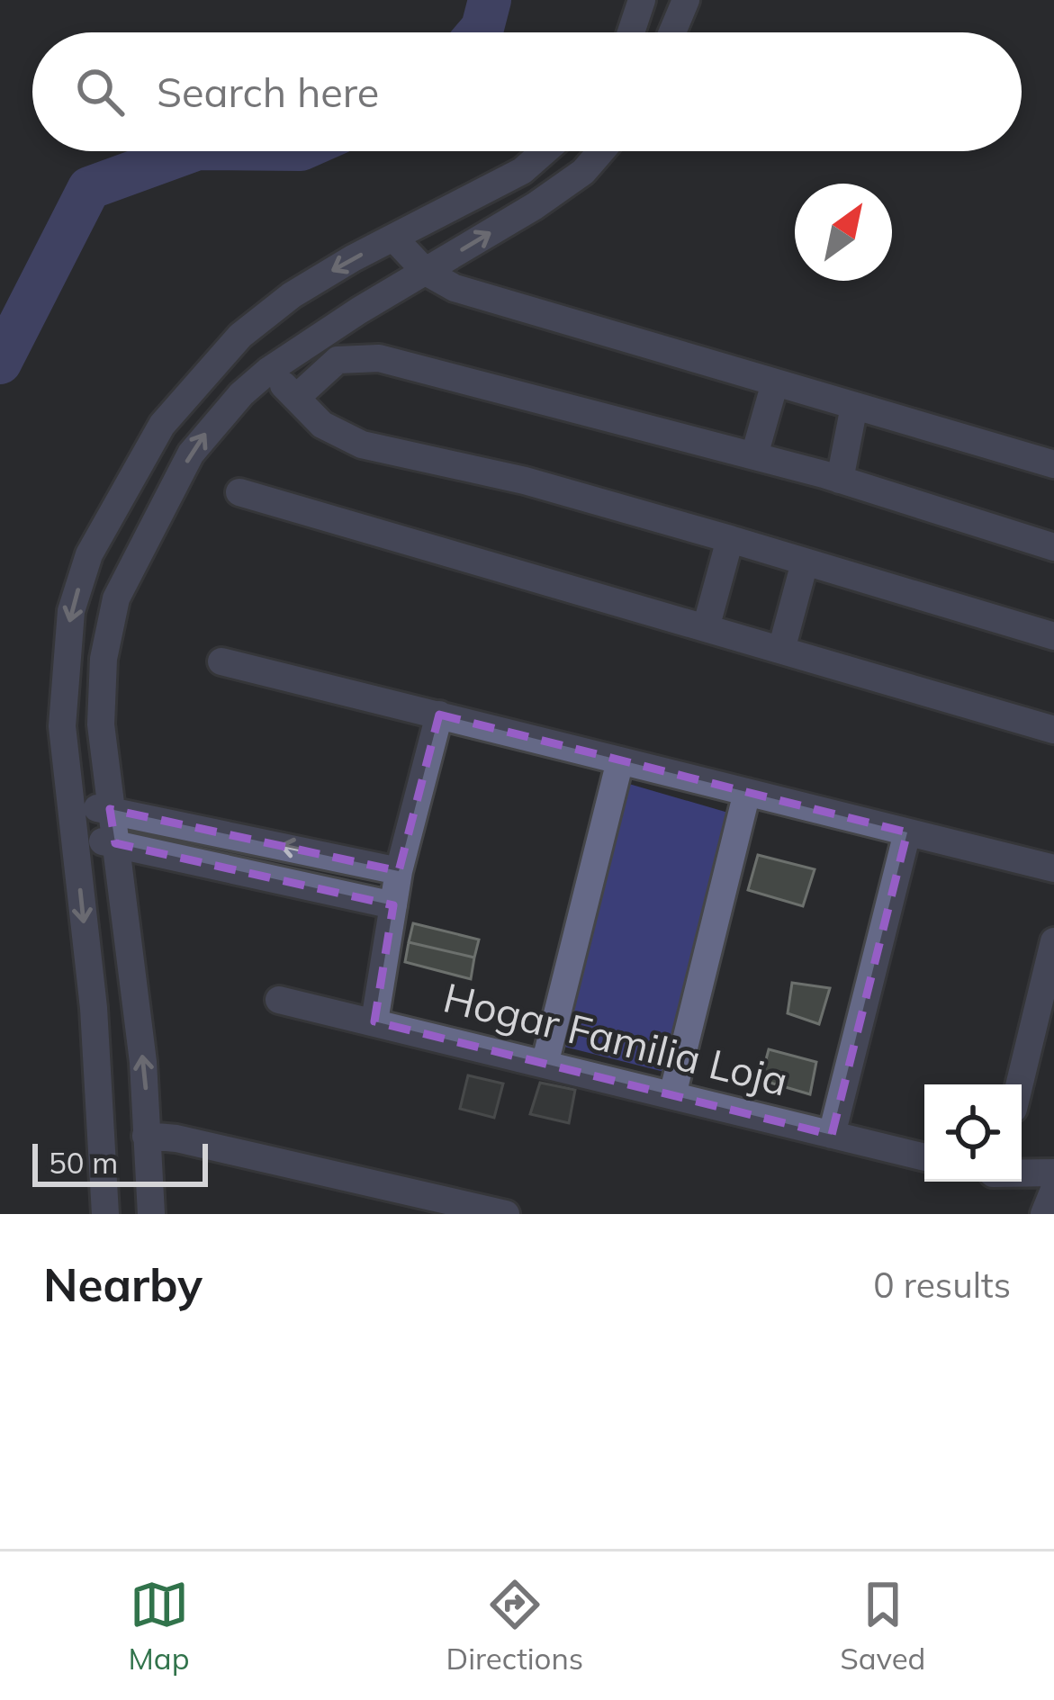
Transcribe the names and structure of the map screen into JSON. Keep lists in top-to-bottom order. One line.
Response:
{"streets":{"street":["Hogar Familia Loja"]},"scale_bar":"50 m","north":"top right","page":{"search":"Search here","scale":"50 m","heading":["Nearby","0 results"],"nav":["Map","Directions","Saved"]}}
